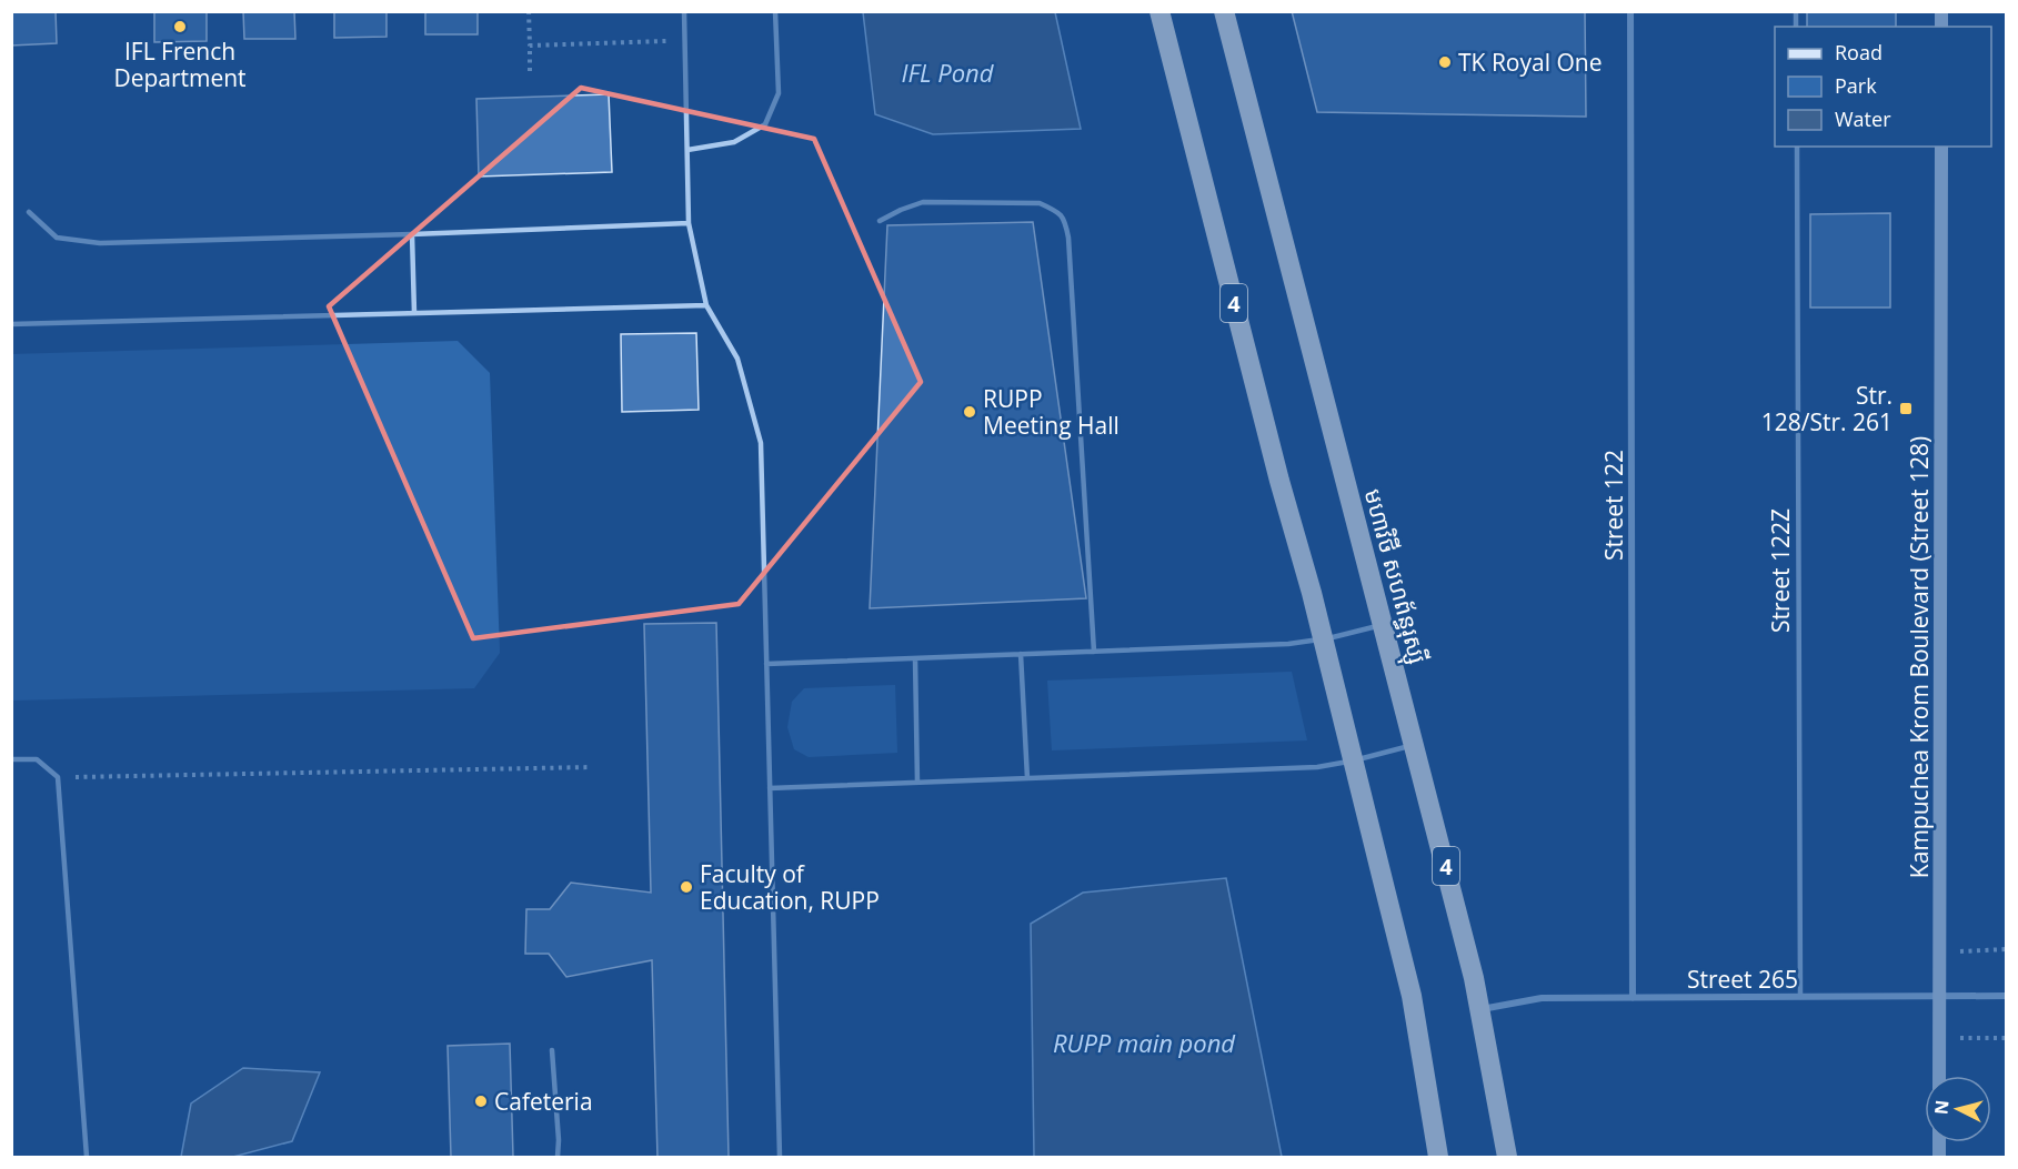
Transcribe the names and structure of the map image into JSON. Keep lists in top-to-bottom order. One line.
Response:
{"streets":{"highway":["4","មហាវិថី សហព័ន្ធរុស្ស៊ី"],"main road":["Kampuchea Krom Boulevard (Street 128)"],"street":["Street 122","Street 265"],"lane":["Street 122Z"]},"crossings":[["Street 122","Street 265"],["Street 122Z","Street 265"],["មហាវិថី សហព័ន្ធរុស្ស៊ី","Street 265"],["Kampuchea Krom Boulevard (Street 128)","Street 265"]],"water":["IFL Pond","RUPP main pond"],"places":{"other":["IFL French Department","TK Royal One","RUPP Meeting Hall","Faculty of Education, RUPP","Cafeteria"],"transit":["Str. 128/Str. 261"]},"legend":["Road","Park","Water"],"north":"left"}
